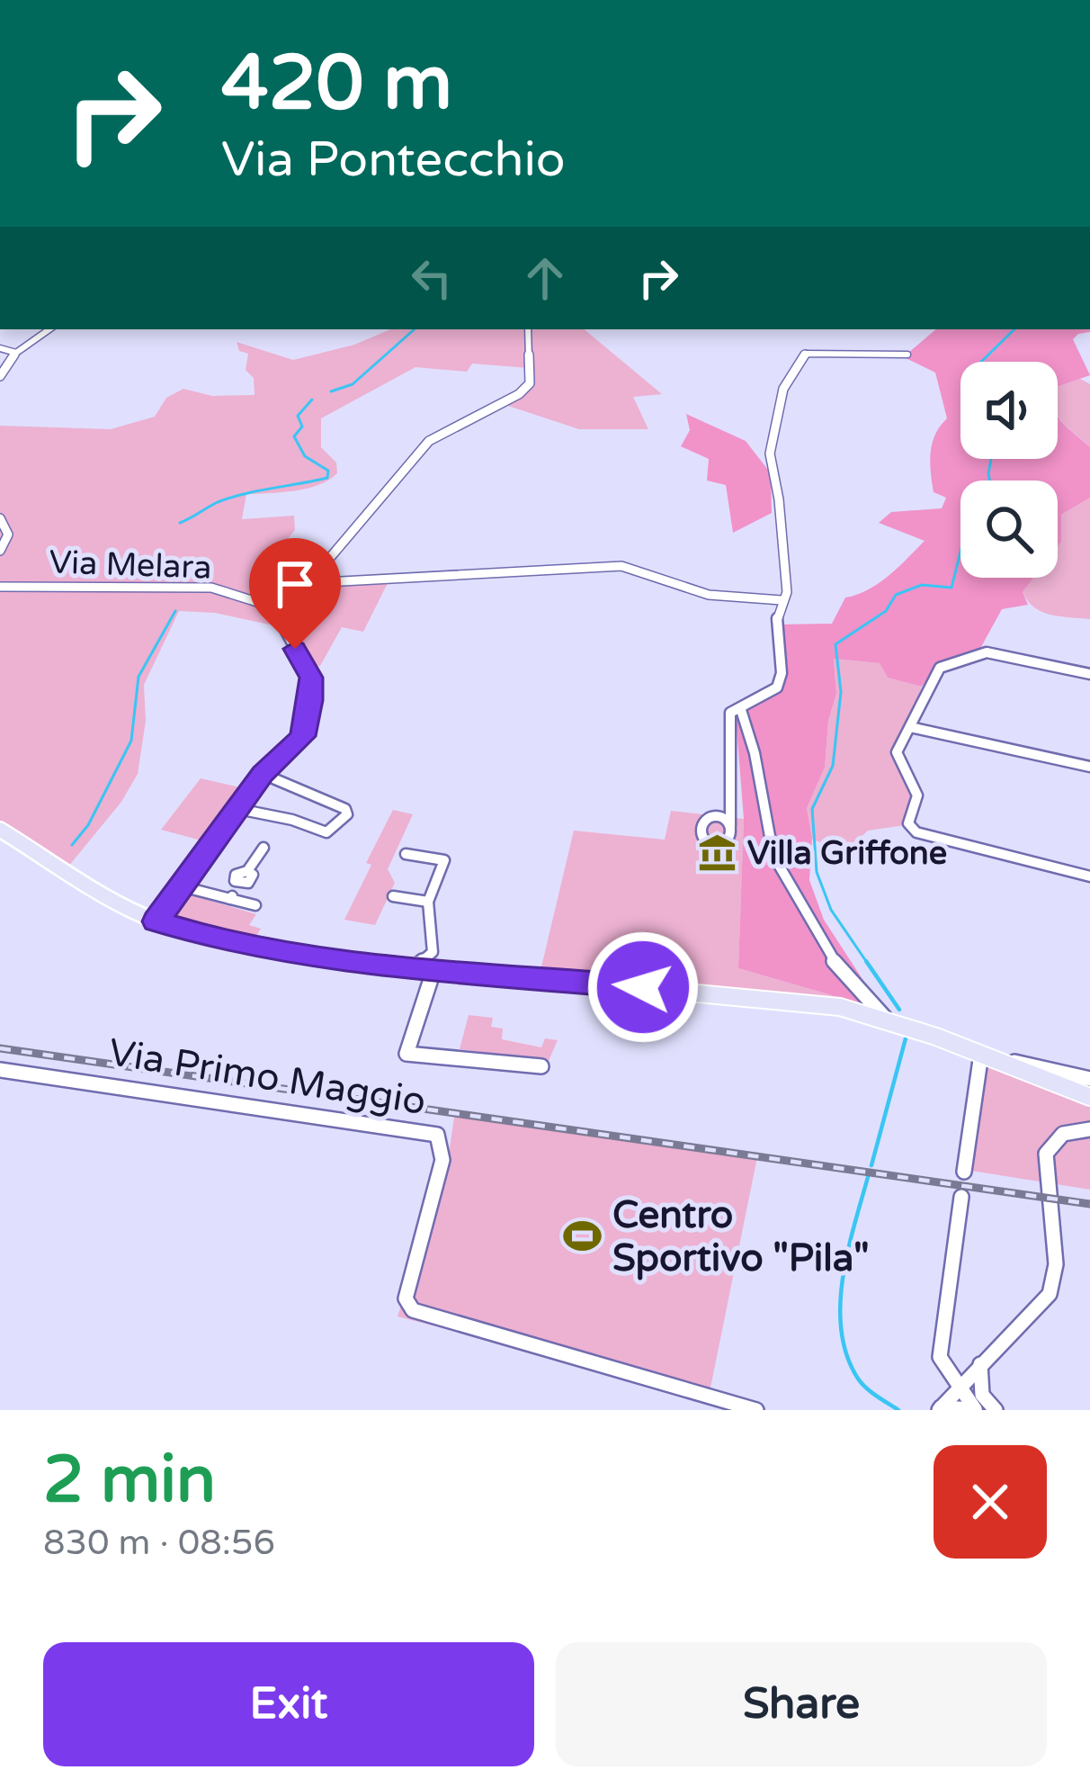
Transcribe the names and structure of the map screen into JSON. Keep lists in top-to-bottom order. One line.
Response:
{"streets":{"street":["Via Melara","Via Primo Maggio"]},"places":{"museum":["Villa Griffone"],"sports":["Centro Sportivo \"Pila\""]},"page":{"turn":["420 m","Via Pontecchio"],"heading":["2 min","830 m · 08:56"],"buttons":["Exit","Share"]}}
